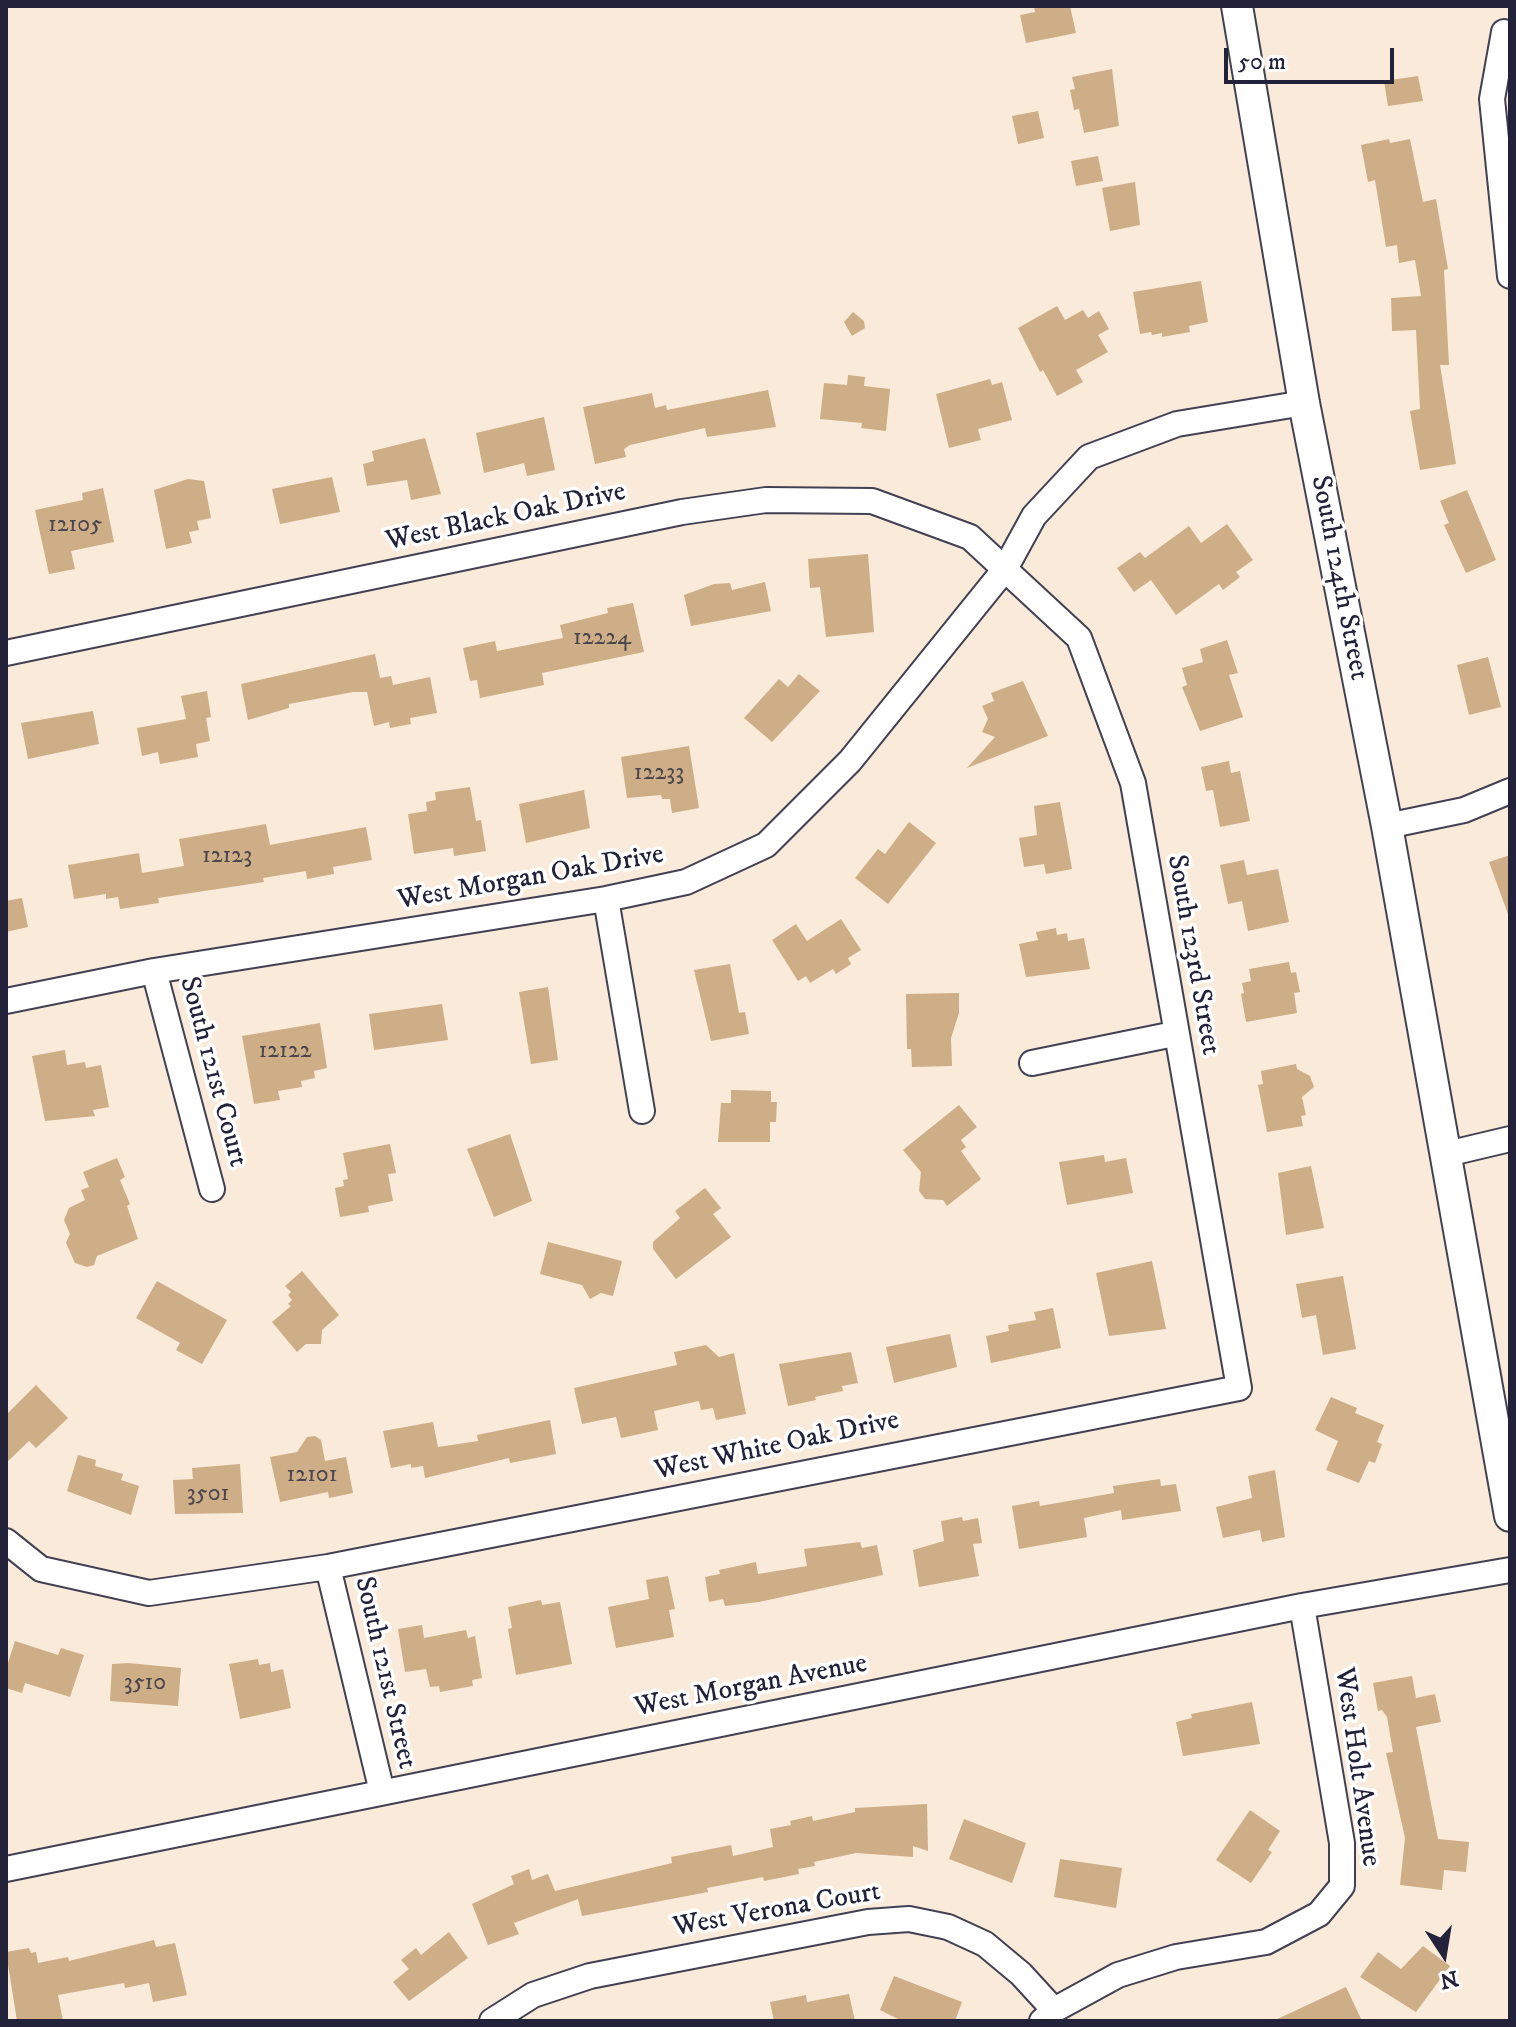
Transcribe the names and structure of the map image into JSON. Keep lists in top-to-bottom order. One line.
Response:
{"streets":{"street":["West Black Oak Drive","South 124th Street","West Morgan Oak Drive","South 123rd Street","South 121st Court","West White Oak Drive","South 121st Street","West Morgan Avenue","West Holt Avenue","West Verona Court"]},"crossings":[["West Black Oak Drive","West Morgan Oak Drive"],["West Black Oak Drive","South 123rd Street"],["South 124th Street","West Morgan Oak Drive"],["West Morgan Oak Drive","South 123rd Street"],["West Morgan Oak Drive","South 121st Court"],["South 123rd Street","West White Oak Drive"],["West White Oak Drive","South 121st Street"],["South 121st Street","West Morgan Avenue"],["West Morgan Avenue","West Holt Avenue"],["West Holt Avenue","West Verona Court"]],"house_numbers":["12105","12224","12233","12123","12122","12101","3501","3510"],"scale_bar":"50 m","north":"bottom"}
